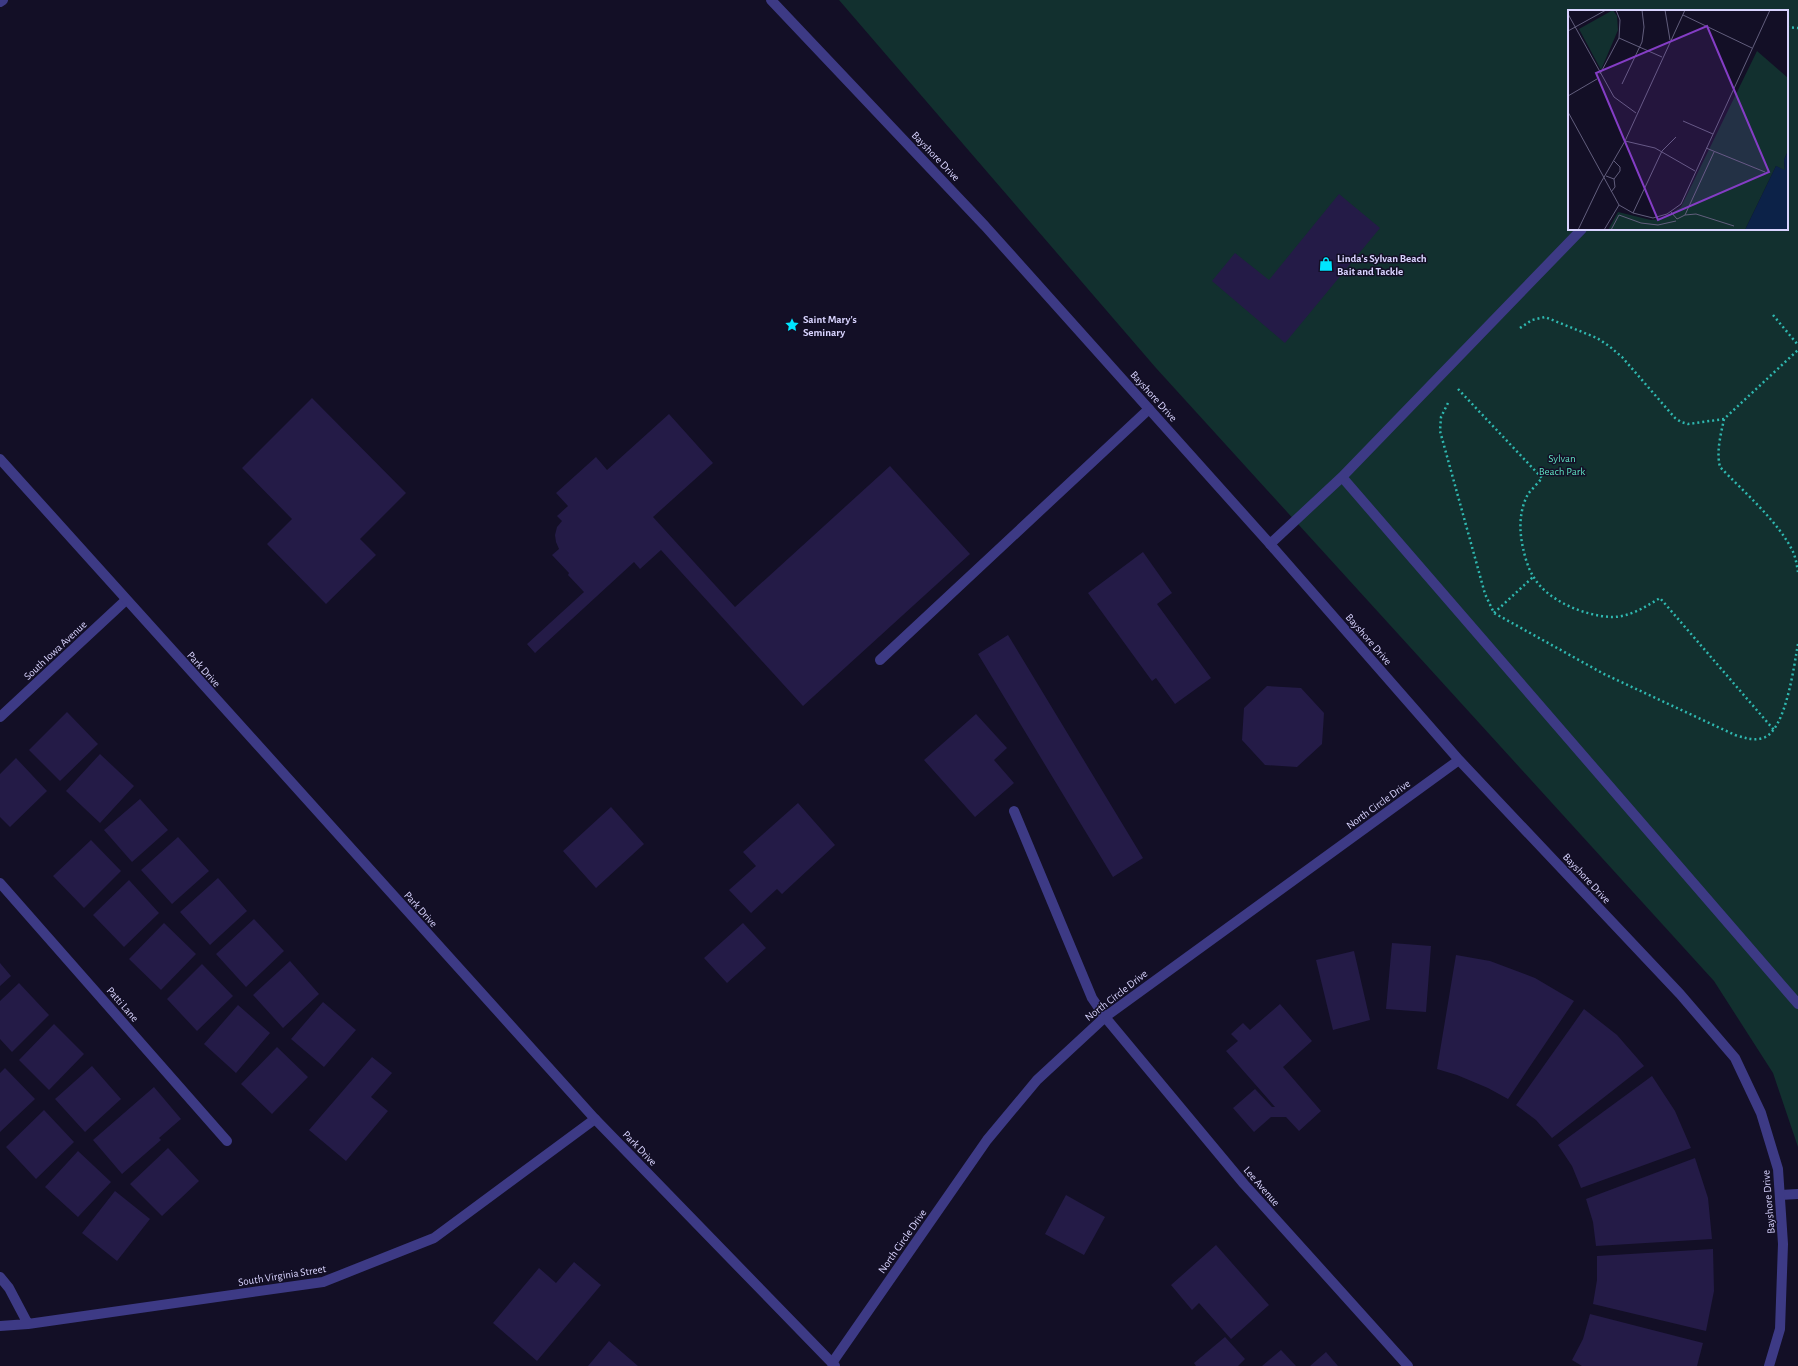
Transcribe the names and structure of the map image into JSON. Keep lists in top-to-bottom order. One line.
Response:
{"streets":{"street":["Bayshore Drive","South Iowa Avenue","Park Drive","North Circle Drive","Patti Lane","Lee Avenue","South Virginia Street"]},"crossings":[["Bayshore Drive","North Circle Drive"],["South Iowa Avenue","Park Drive"],["Park Drive","North Circle Drive"],["Park Drive","South Virginia Street"],["North Circle Drive","Lee Avenue"]],"parks":["Sylvan Beach Park"],"places":{"shop":["Linda's Sylvan Beach Bait and Tackle"],"place":["Saint Mary's Seminary"]}}
